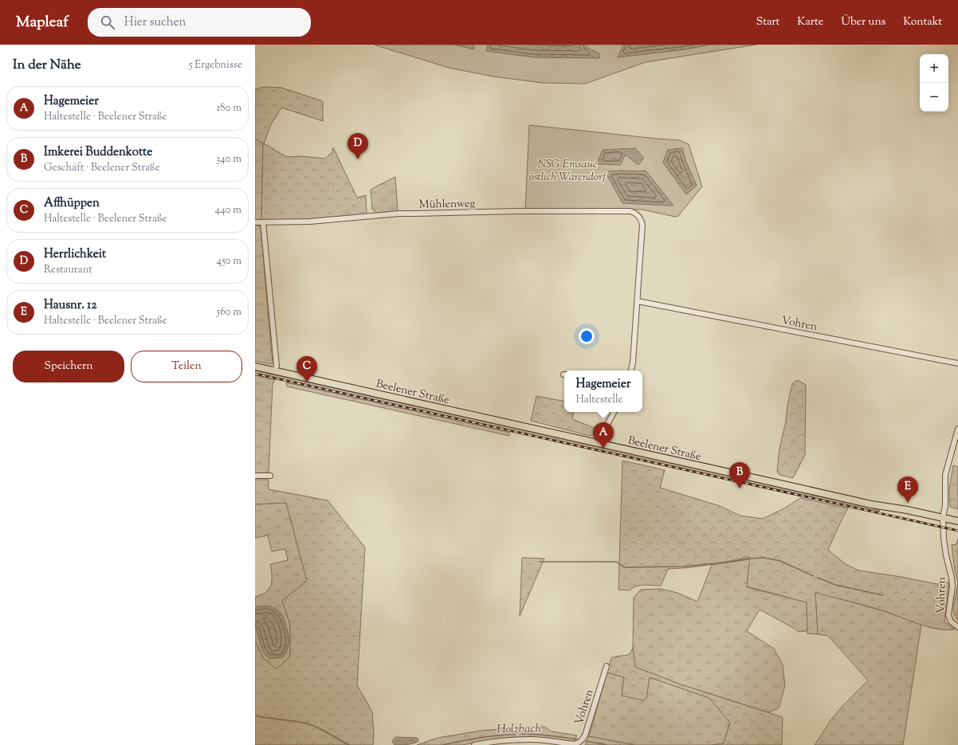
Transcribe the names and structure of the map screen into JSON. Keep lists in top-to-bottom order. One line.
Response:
{"streets":{"main road":["Beelener Straße"],"street":["Mühlenweg","Vohren"]},"crossings":[["Mühlenweg","Vohren"],["Vohren","Beelener Straße"]],"water":["Holzbach"],"parks":["NSG Emsaue östlich Warendorf"],"page":{"header":"Mapleaf","search":"Hier suchen","nav":["Start","Karte","Über uns","Kontakt"],"heading":["In der Nähe","5 Ergebnisse"],"map_buttons":["+","−"],"list":[{"mark":"A","name":"Hagemeier","note":"Haltestelle · Beelener Straße","value":"180 m"},{"mark":"B","name":"Imkerei Buddenkotte","note":"Geschäft · Beelener Straße","value":"340 m"},{"mark":"C","name":"Affhüppen","note":"Haltestelle · Beelener Straße","value":"440 m"},{"mark":"D","name":"Herrlichkeit","note":"Restaurant","value":"450 m"},{"mark":"E","name":"Hausnr. 12","note":"Haltestelle · Beelener Straße","value":"560 m"}],"pins":["D","C","A","B","E"],"buttons":["Speichern","Teilen"],"popup":["Hagemeier","Haltestelle"]}}
